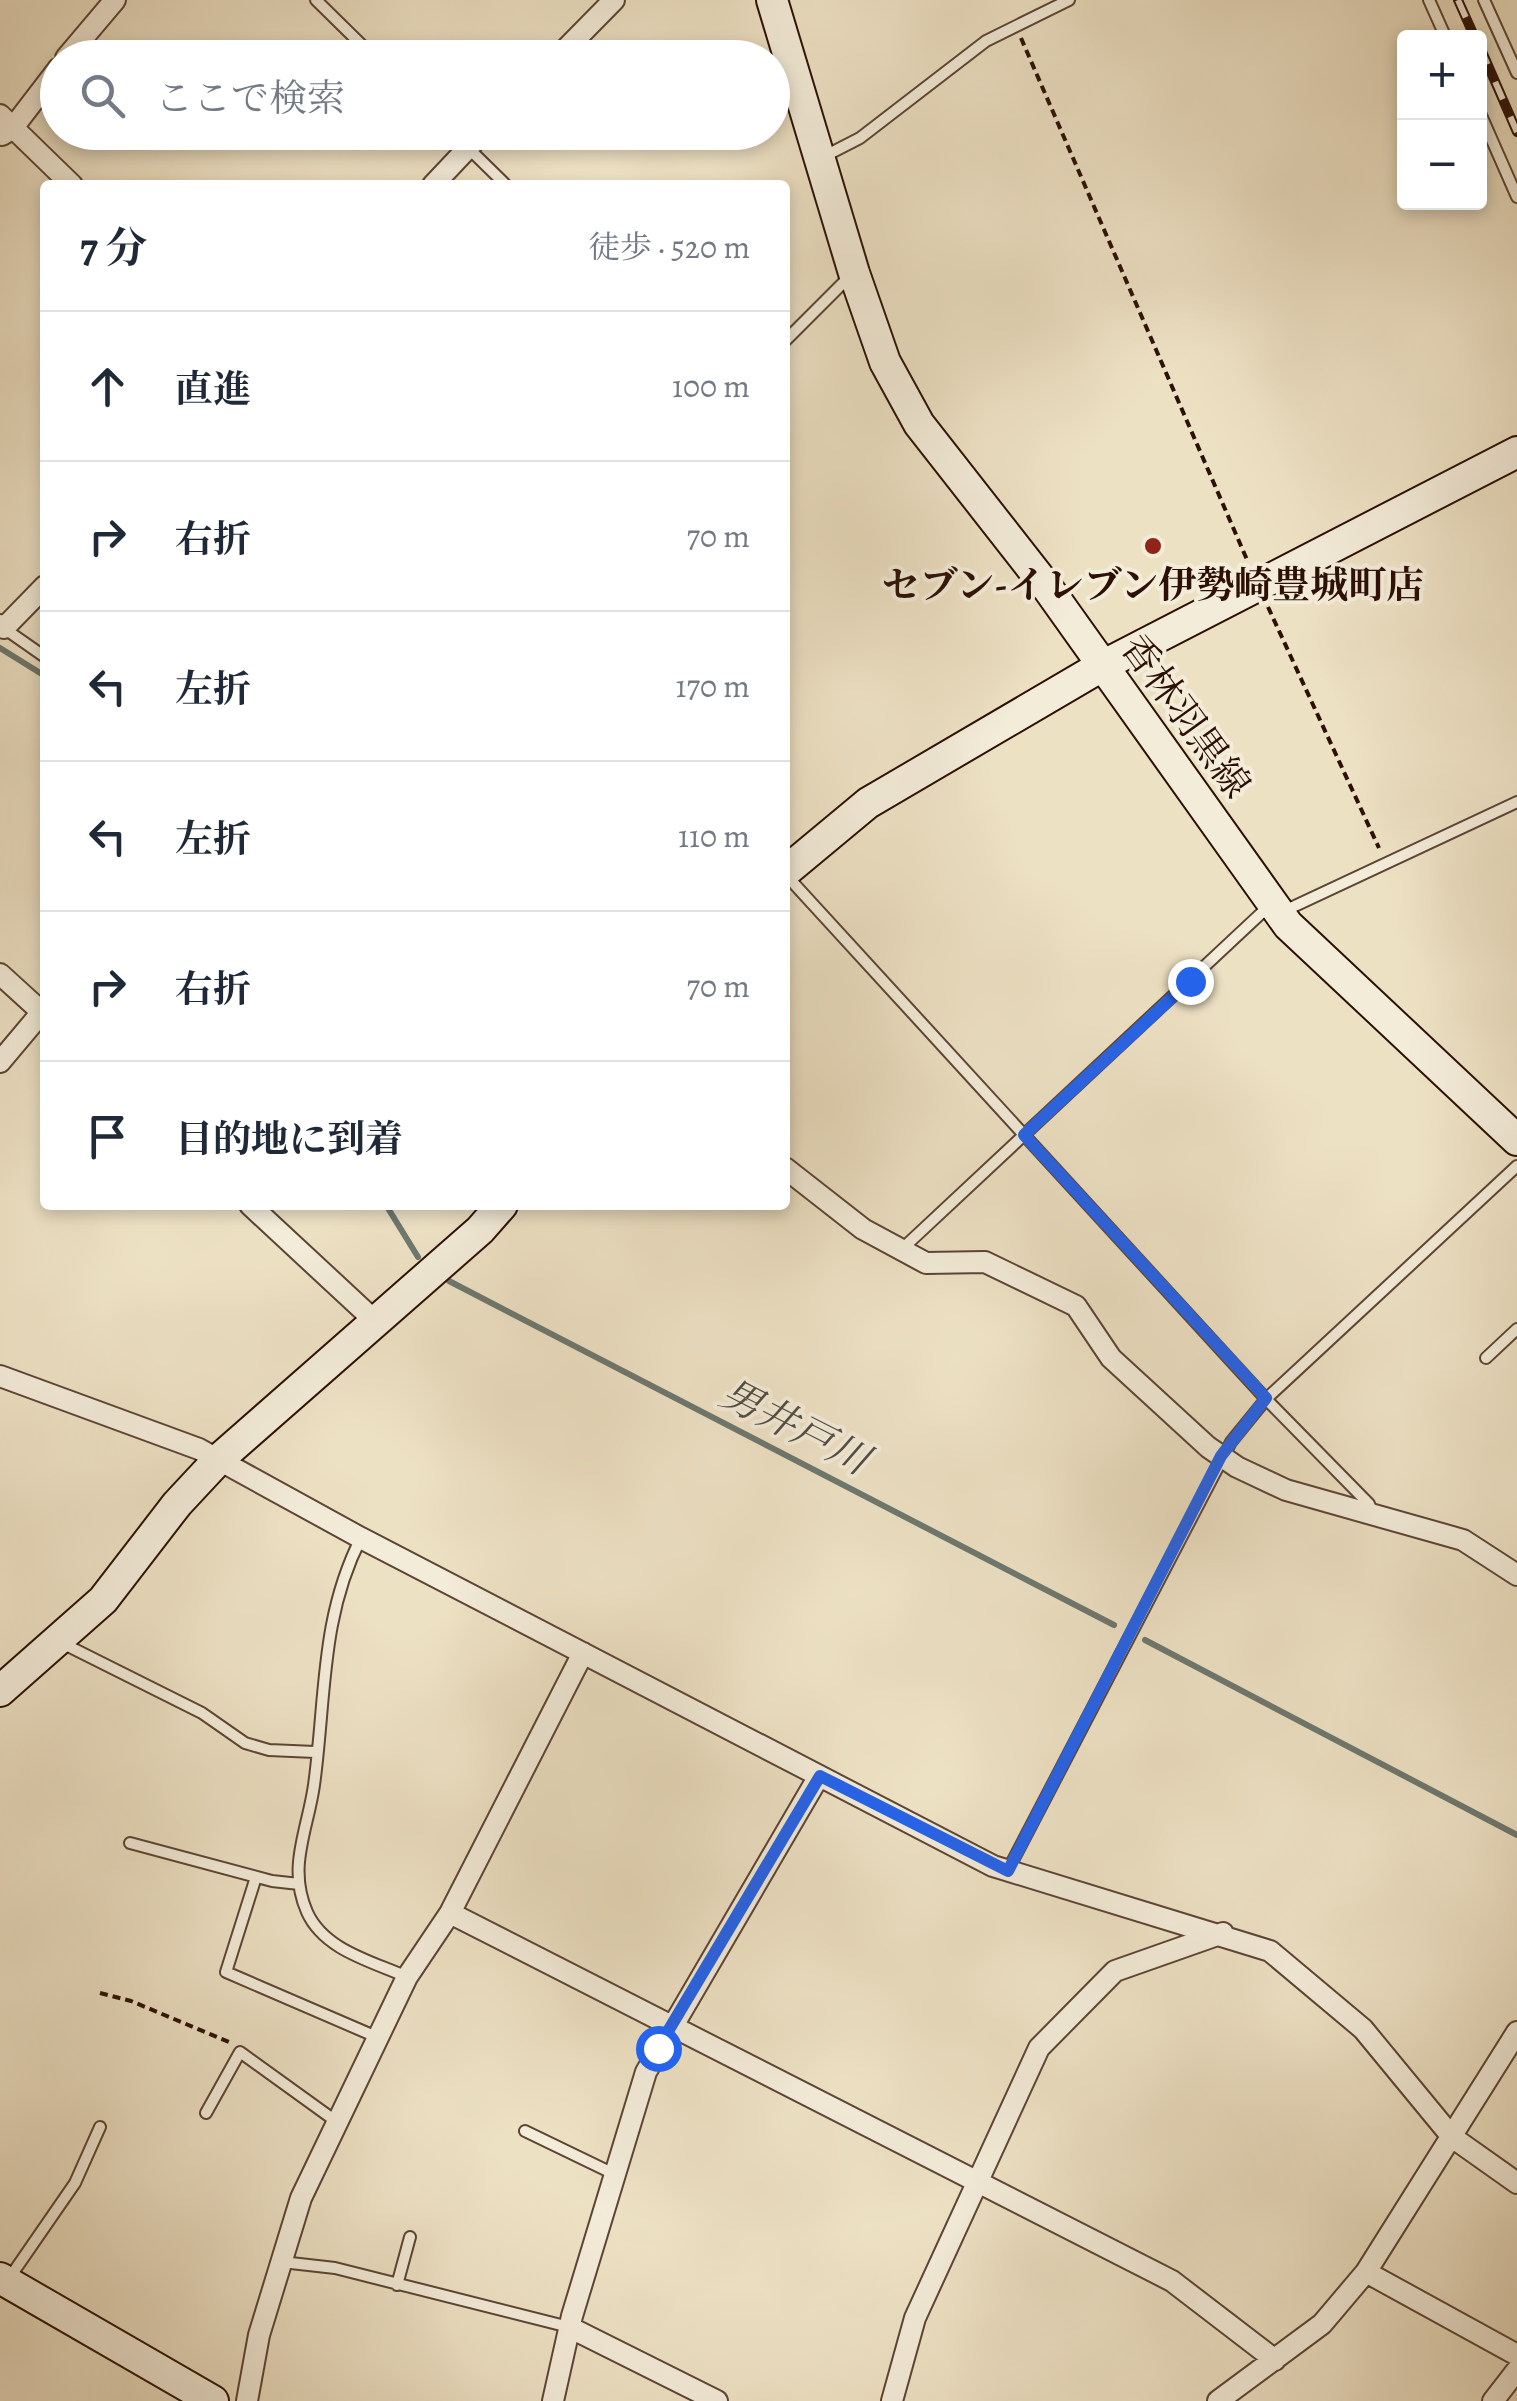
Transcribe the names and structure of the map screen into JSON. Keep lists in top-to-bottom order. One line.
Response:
{"streets":{"street":["香林羽黒線"]},"water":["男井戸川"],"places":["セブン-イレブン伊勢崎豊城町店"],"page":{"map_buttons":["+","−"],"search":"ここで検索","heading":["7 分","徒歩 · 520 m"],"list":[["直進","100 m"],["右折","70 m"],["左折","170 m"],["左折","110 m"],["右折","70 m"],"目的地に到着"]}}
